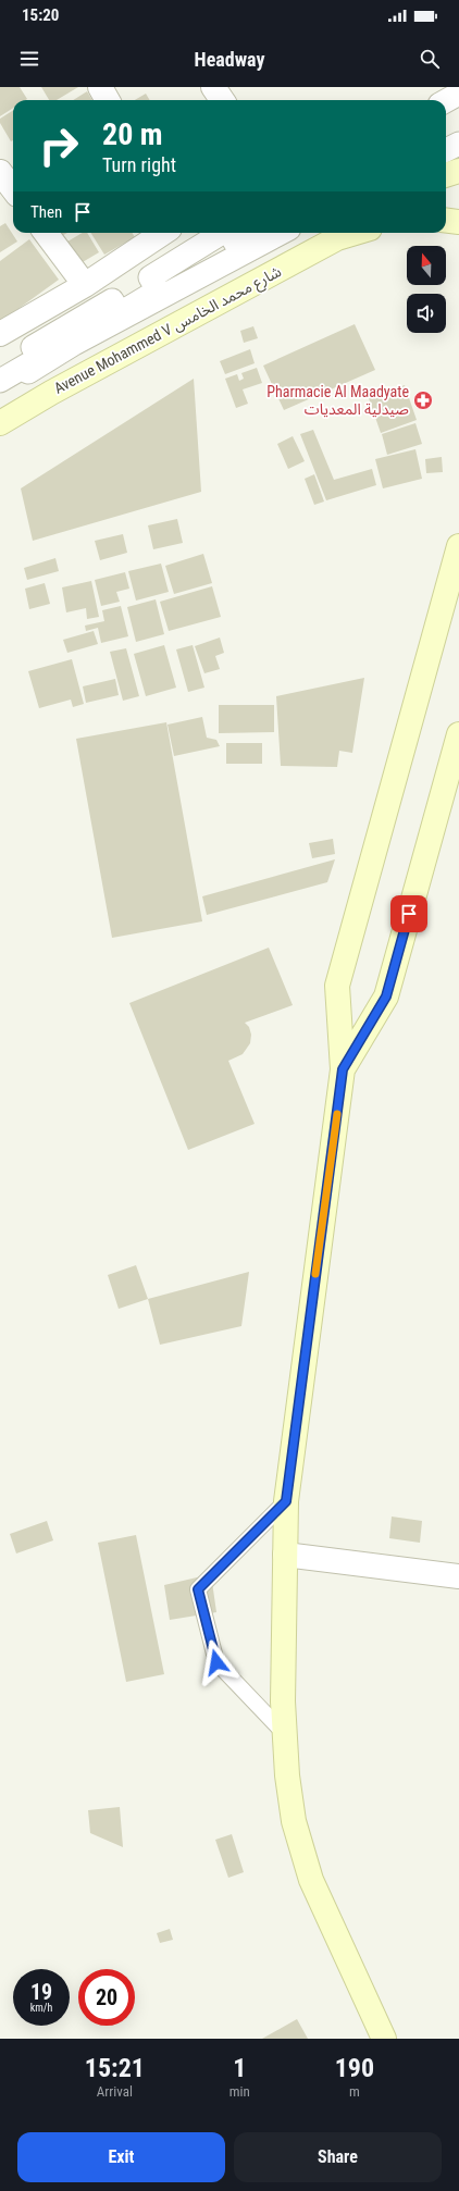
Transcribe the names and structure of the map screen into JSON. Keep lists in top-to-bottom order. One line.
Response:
{"streets":{"main road":["Avenue Mohammed V شارع محمد الخامس"]},"places":{"pharmacy":["Pharmacie Al Maadyate صيدلية المعديات"]},"north":"top","page":{"status":"15:20","header":"Headway","turn":["20 m","Turn right"],"then":"Then","speed":"19 km/h","limit":"20","eta":["15:21","Arrival","1","min","190","m"],"buttons":["Exit","Share"]}}
